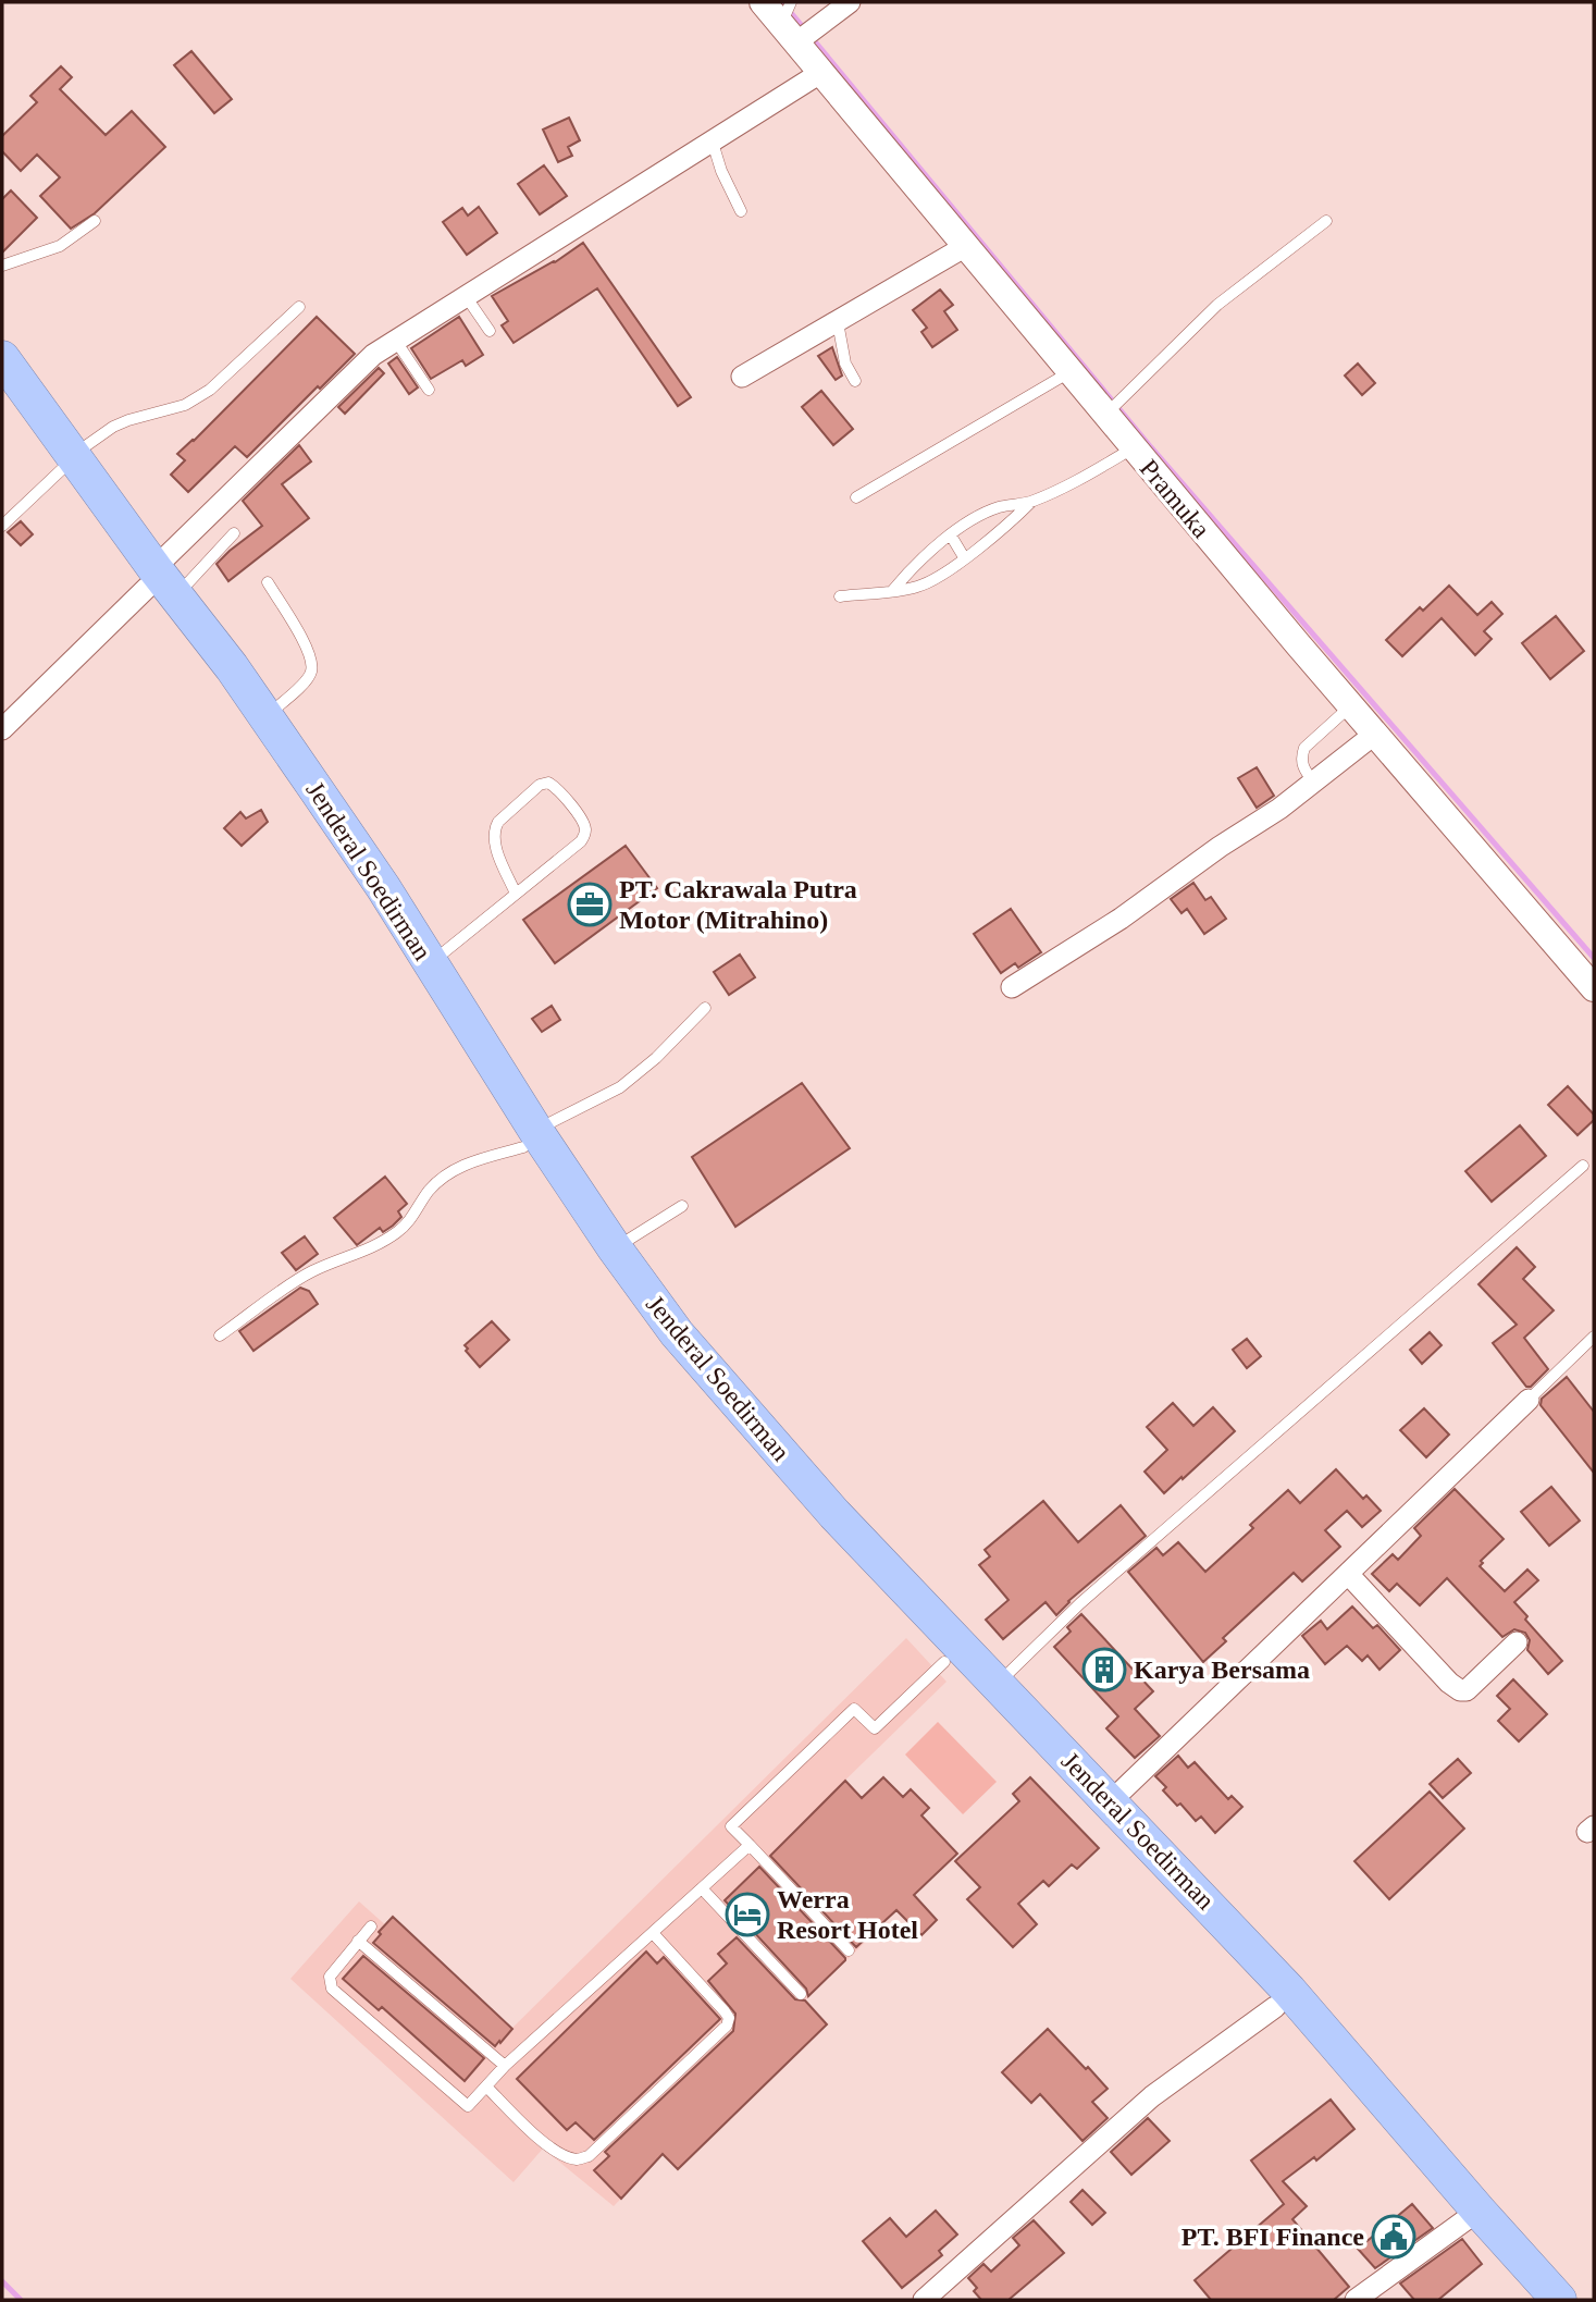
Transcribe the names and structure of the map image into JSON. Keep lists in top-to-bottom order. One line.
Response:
{"streets":{"highway":["Jenderal Soedirman"],"street":["Pramuka"]},"places":{"office":["PT. Cakrawala Putra Motor (Mitrahino)"],"building":["Karya Bersama"],"hotel":["Werra Resort Hotel"],"public building":["PT. BFI Finance"]}}
